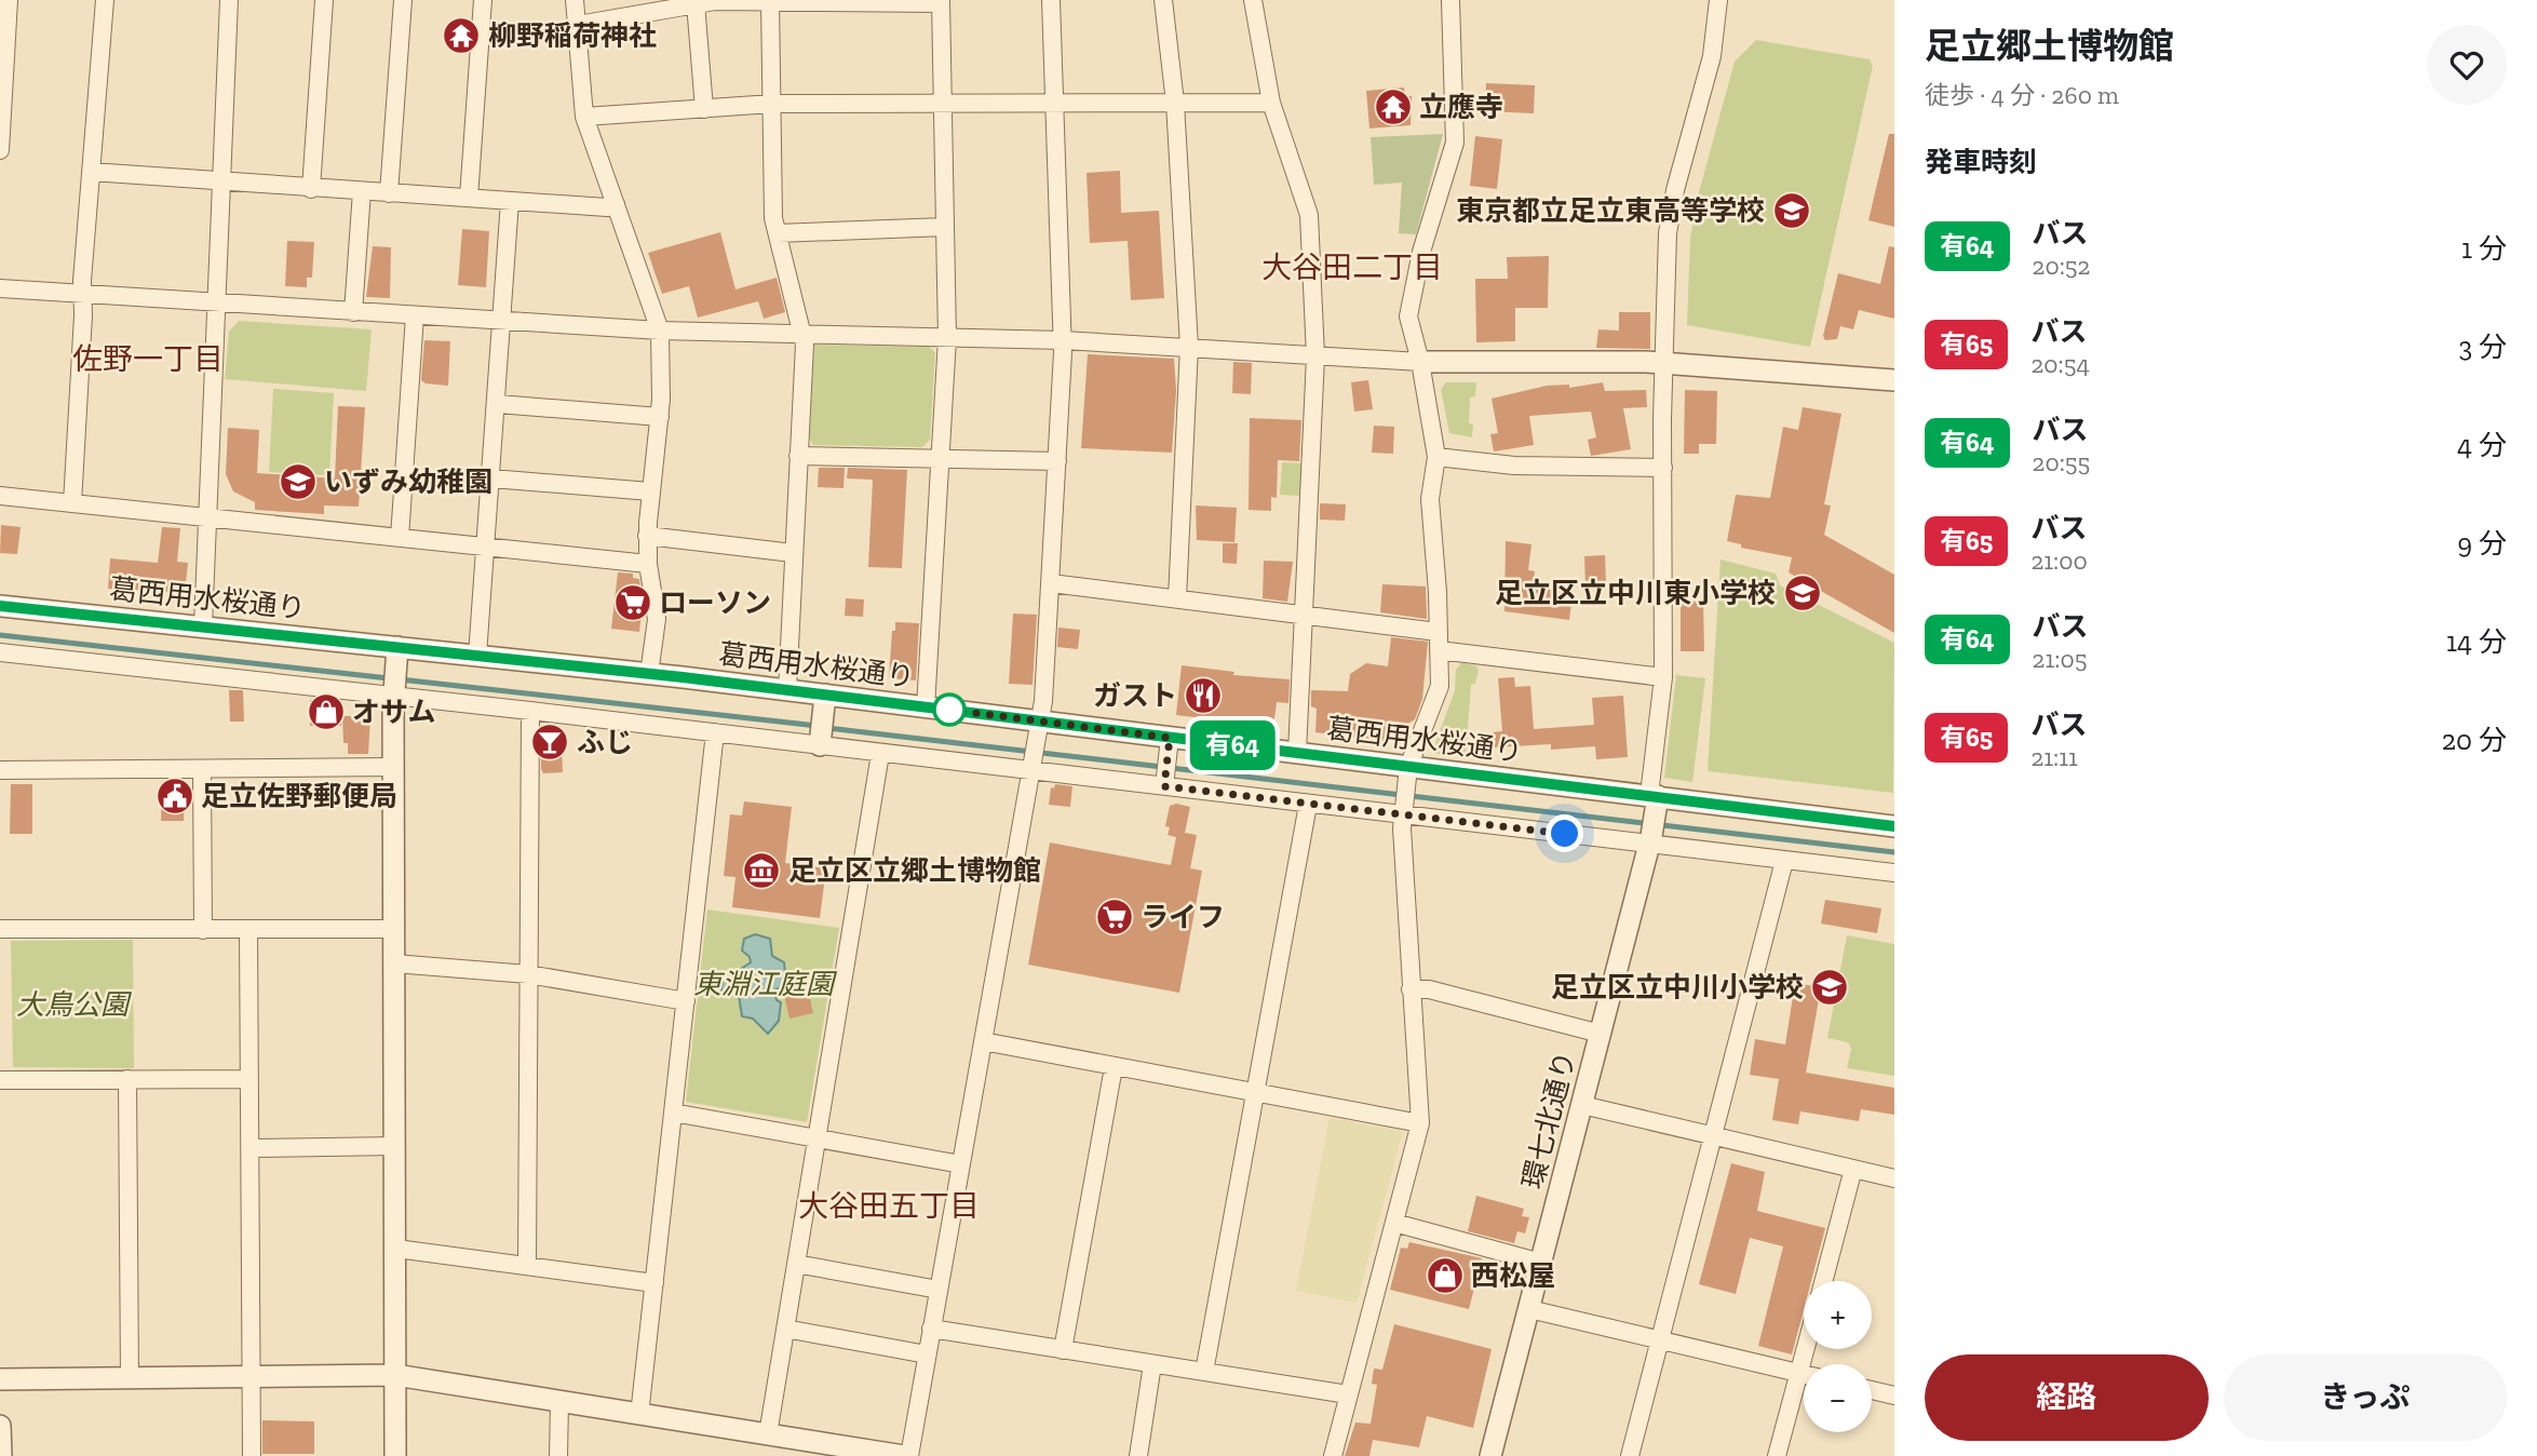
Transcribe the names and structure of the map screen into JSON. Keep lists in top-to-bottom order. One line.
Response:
{"streets":{"street":["葛西用水桜通り","環七北通り"]},"crossings":[["葛西用水桜通り","環七北通り"]],"districts":["大谷田二丁目","佐野一丁目","大谷田五丁目"],"parks":["東淵江庭園","大鳥公園"],"places":{"temple":["柳野稲荷神社","立應寺"],"school or university":["東京都立足立東高等学校","いずみ幼稚園","足立区立中川東小学校","足立区立中川小学校"],"supermarket":["ローソン","ライフ"],"restaurant":["ガスト"],"shop":["オサム","西松屋"],"bar":["ふじ"],"public building":["足立佐野郵便局"],"museum":["足立区立郷土博物館"]},"lines":["bus line 有64"],"page":{"on_map":"有64","heading":[["足立郷土博物館","徒歩 · 4 分 · 260 m"],"発車時刻"],"list":[{"mark":"有64","name":"バス","note":"20:52","value":"1 分"},{"mark":"有65","name":"バス","note":"20:54","value":"3 分"},{"mark":"有64","name":"バス","note":"20:55","value":"4 分"},{"mark":"有65","name":"バス","note":"21:00","value":"9 分"},{"mark":"有64","name":"バス","note":"21:05","value":"14 分"},{"mark":"有65","name":"バス","note":"21:11","value":"20 分"}],"map_buttons":["+","−"],"buttons":["経路","きっぷ"]}}
